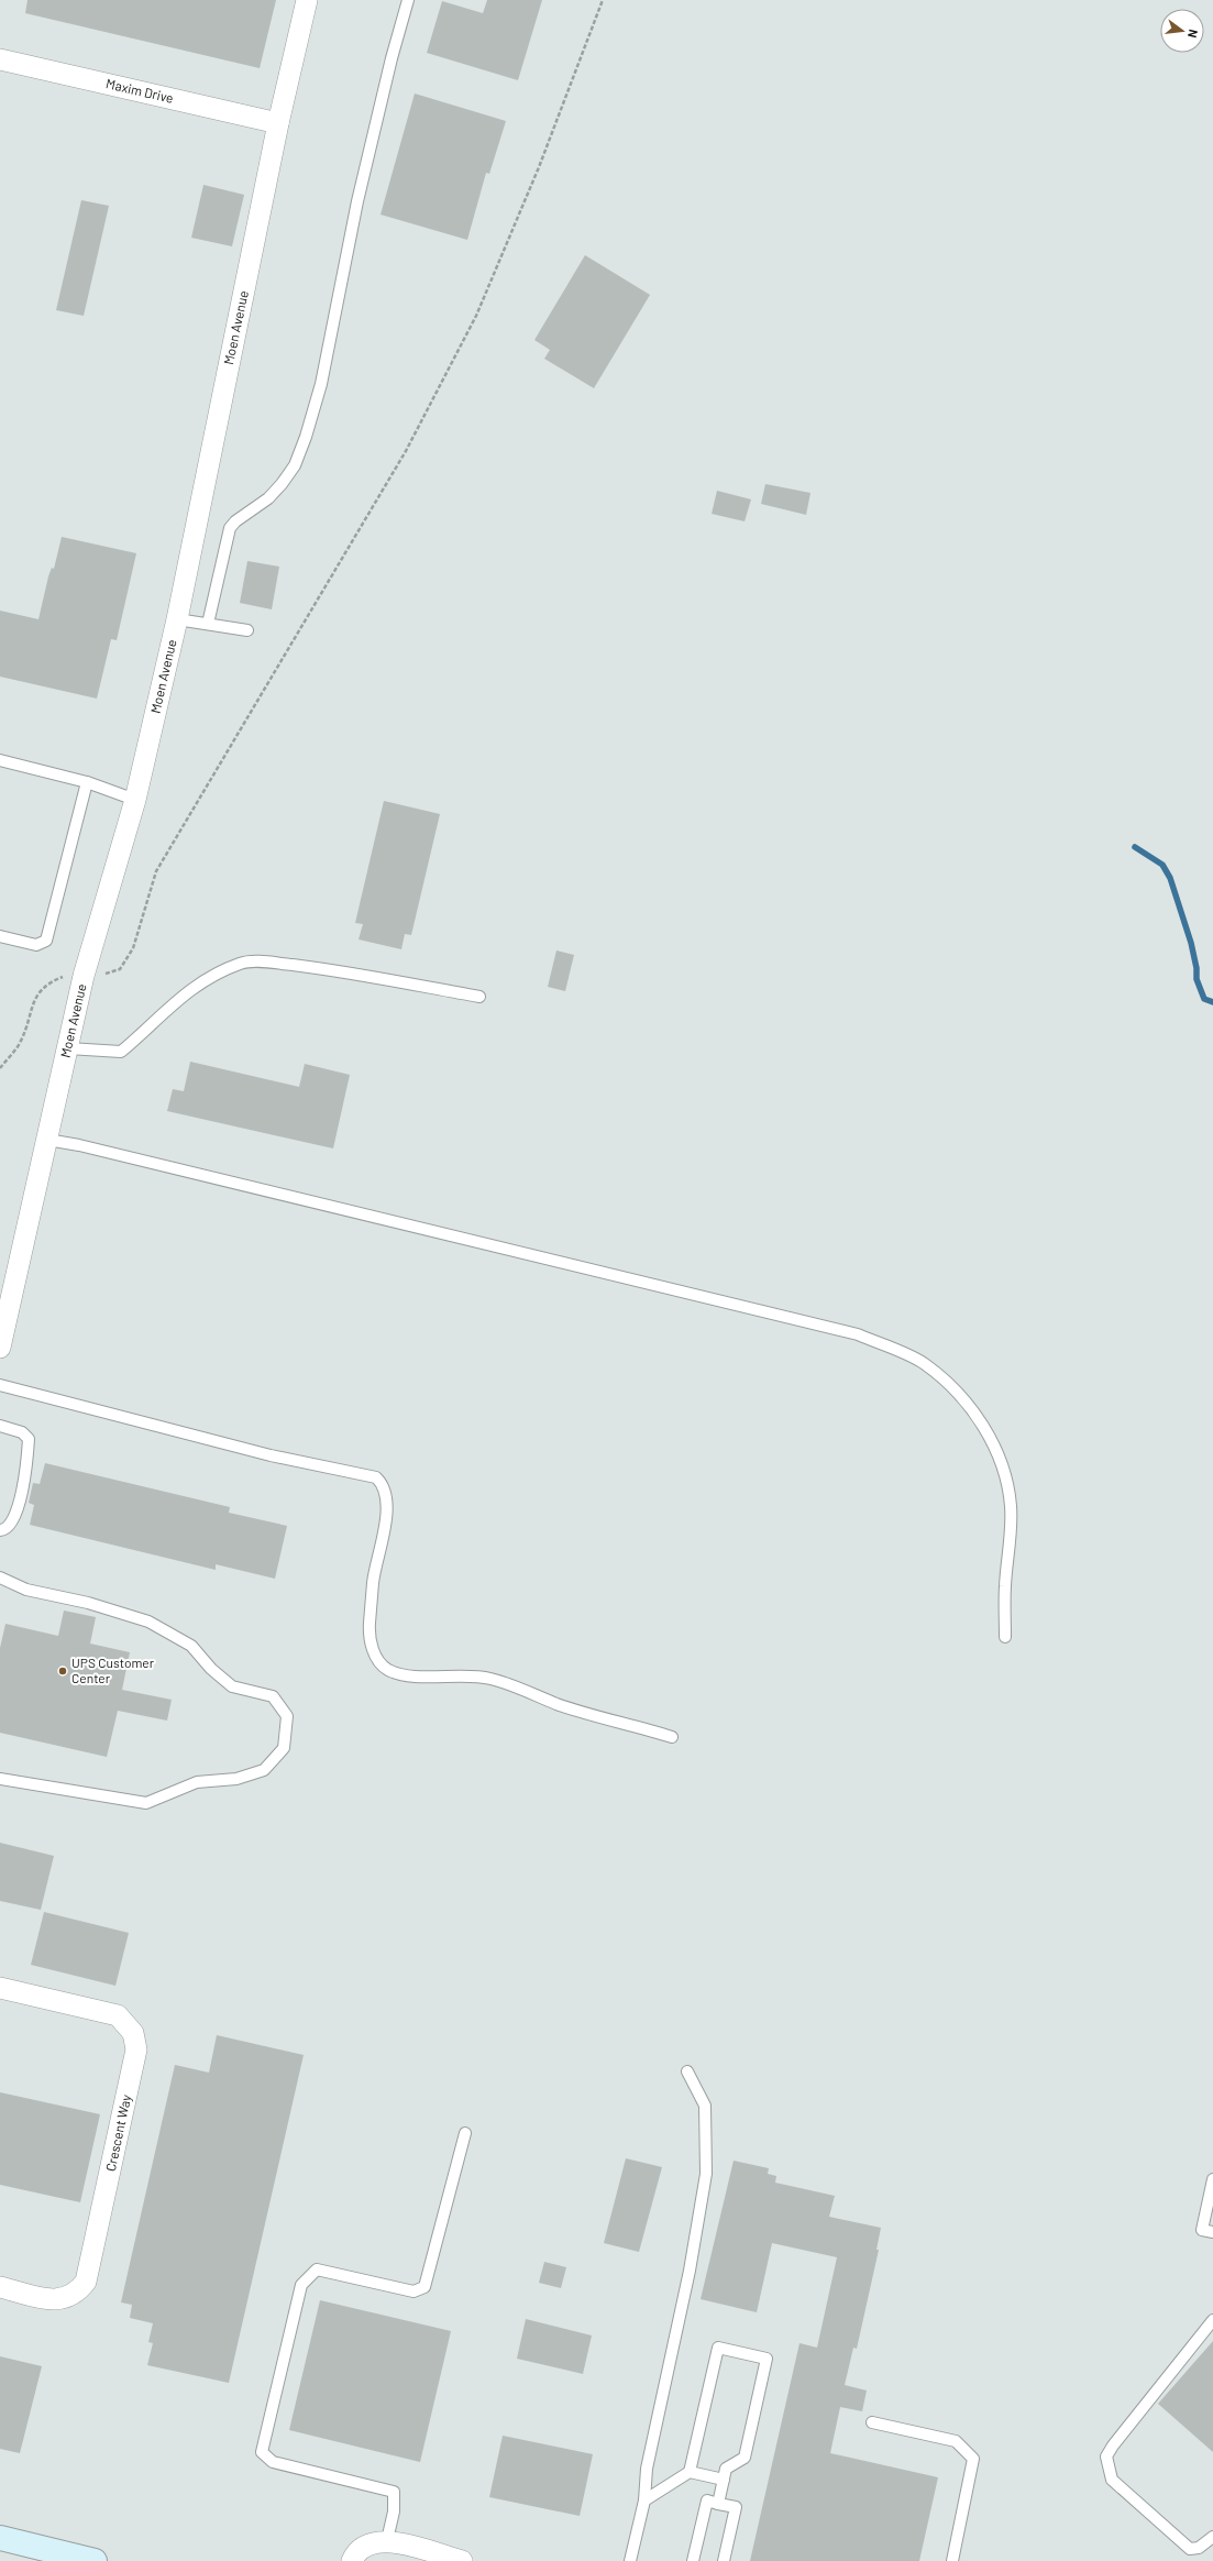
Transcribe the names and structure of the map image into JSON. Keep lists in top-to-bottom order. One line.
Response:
{"streets":{"street":["Maxim Drive","Moen Avenue","Crescent Way"]},"crossings":[["Maxim Drive","Moen Avenue"]],"places":["UPS Customer Center"],"north":"right"}
